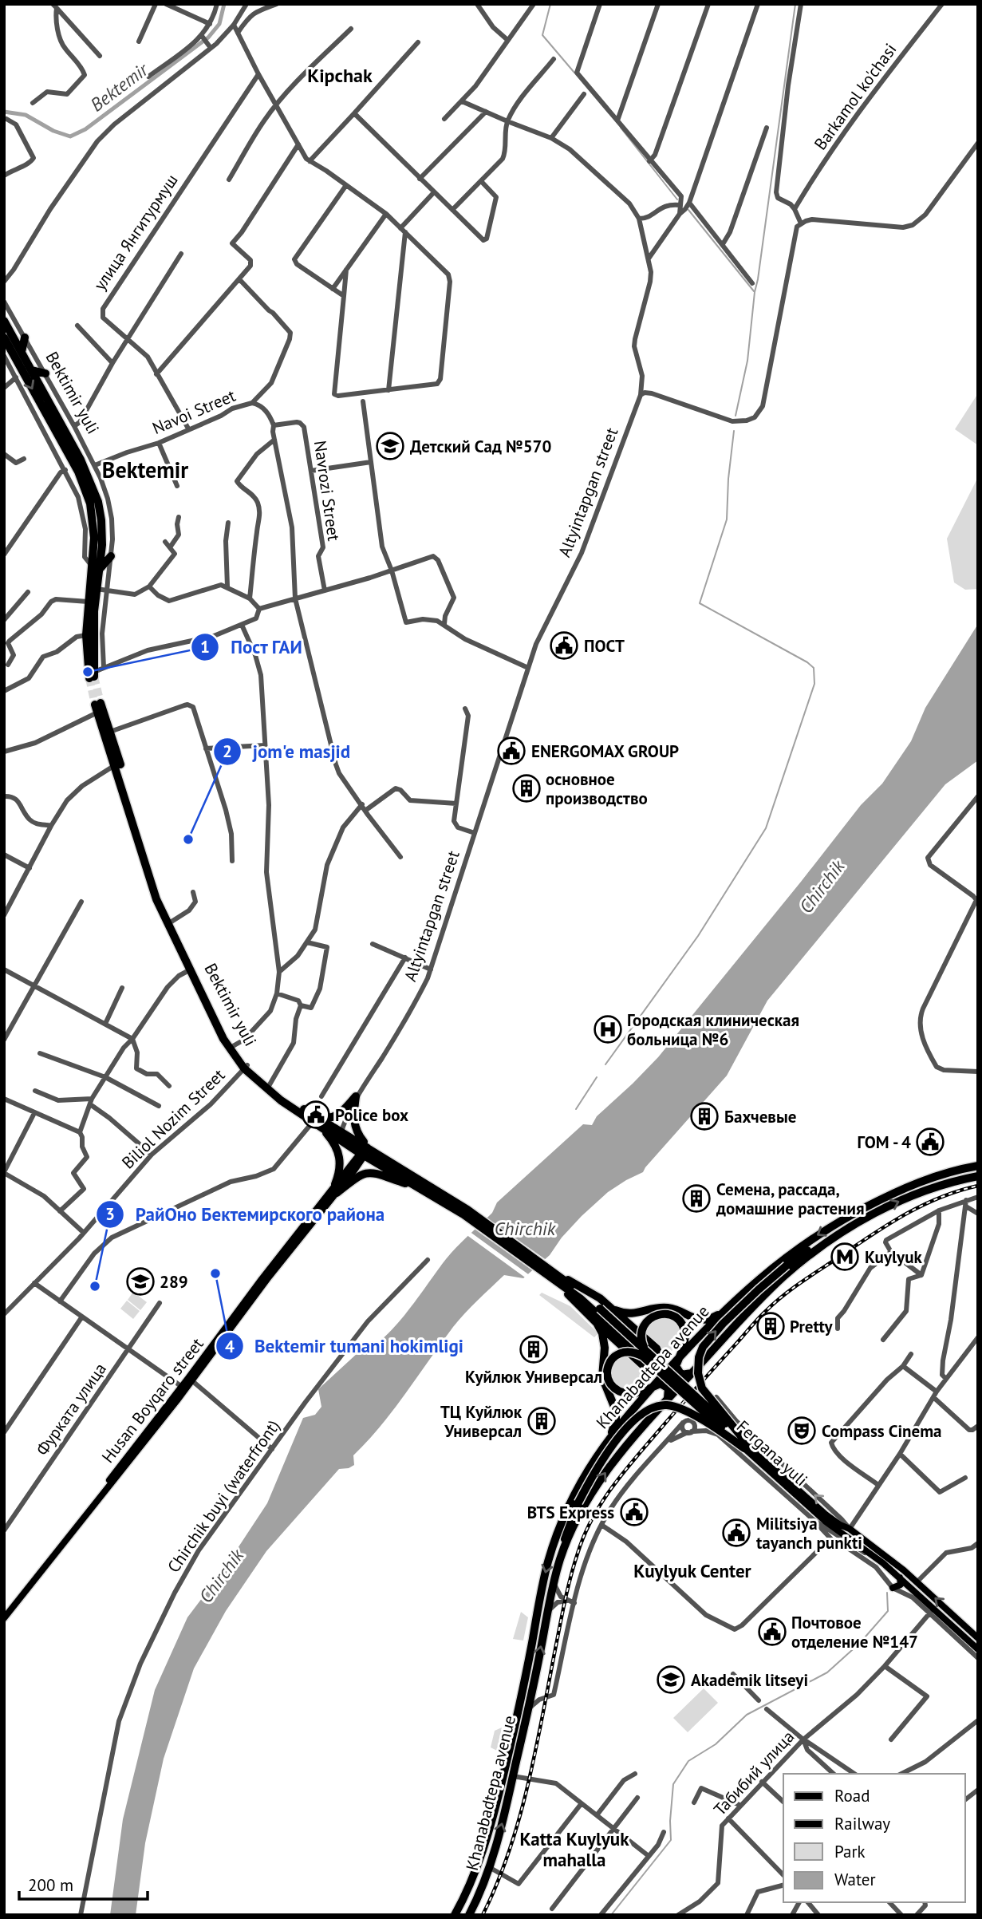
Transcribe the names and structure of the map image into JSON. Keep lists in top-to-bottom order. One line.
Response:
{"streets":{"highway":["Bektimir yuli","Khanabadtepa avenue","Fergana yuli"],"main road":["Husan Boyqaro street"],"street":["Barkamol ko'chasi","улица Янгитурмуш","Navoi Street","Navrozi Street","Altyintapgan street","Biliol Nozim Street","Фурката улица","Chirchik buyi (waterfront)","Табибий улица"]},"crossings":[["улица Янгитурмуш","Navoi Street"],["Bektimir yuli","Navoi Street"],["Bektimir yuli","Altyintapgan street"],["Bektimir yuli","Biliol Nozim Street"],["Bektimir yuli","Husan Boyqaro street"],["Bektimir yuli","Fergana yuli"]],"districts":["Kipchak","Bektemir","Kuylyuk Center","Katta Kuylyuk mahalla"],"water":["Bektemir","Chirchik"],"places":{"school or university":["Детский Сад №570","289","Akademik litseyi"],"public building":["ПОСТ","ENERGOMAX GROUP","Police box","ГОМ - 4","BTS Express","Militsiya tayanch punkti","Почтовое отделение №147"],"other":["Пост ГАИ","jom'e masjid","Bektemir tumani hokimligi","РайОно Бектемирского района"],"building":["основное производство","Бахчевые","Семена, рассада, домашние растения","Pretty","Куйлюк Универсал","ТЦ Куйлюк Универсал"],"hospital":["Городская клиническая больница №6"],"metro station":["Kuylyuk"],"theatre":["Compass Cinema"]},"legend":["Road","Railway","Park","Water"],"scale_bar":"200 m"}
